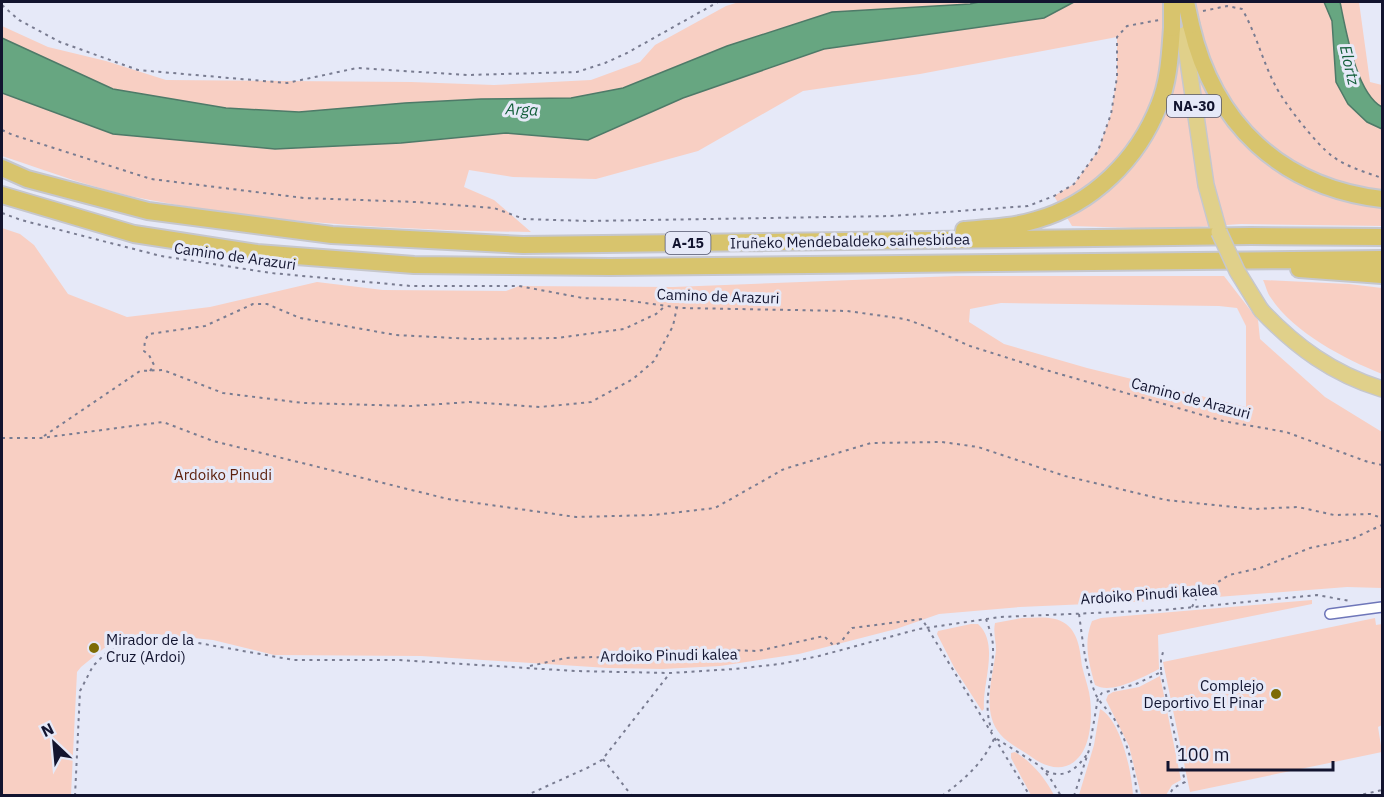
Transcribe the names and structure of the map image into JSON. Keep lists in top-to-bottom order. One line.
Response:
{"streets":{"highway":["NA-30","Iruñeko Mendebaldeko saihesbidea","A-15"],"path":["Camino de Arazuri","Ardoiko Pinudi kalea"]},"water":["Elortz","Arga"],"parks":["Ardoiko Pinudi"],"places":["Mirador de la Cruz (Ardoi)","Complejo Deportivo El Pinar"],"scale_bar":"100 m","north":"top left"}
